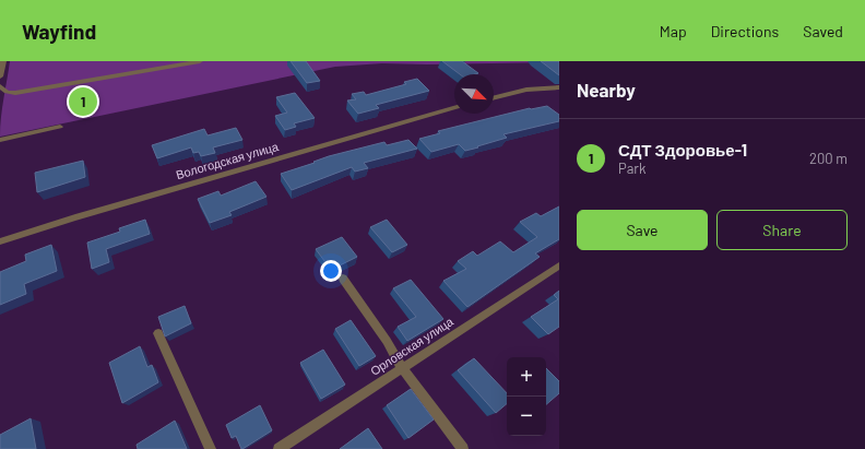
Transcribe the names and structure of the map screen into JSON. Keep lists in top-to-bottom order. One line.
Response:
{"streets":{"street":["Вологодская улица","Орловская улица"]},"north":"bottom right","page":{"header":"Wayfind","nav":["Map","Directions","Saved"],"heading":"Nearby","pins":"1","list":[{"mark":"1","name":"СДТ Здоровье-1","note":"Park","value":"200 m"}],"buttons":["Save","Share"],"map_buttons":["+","−"]}}
